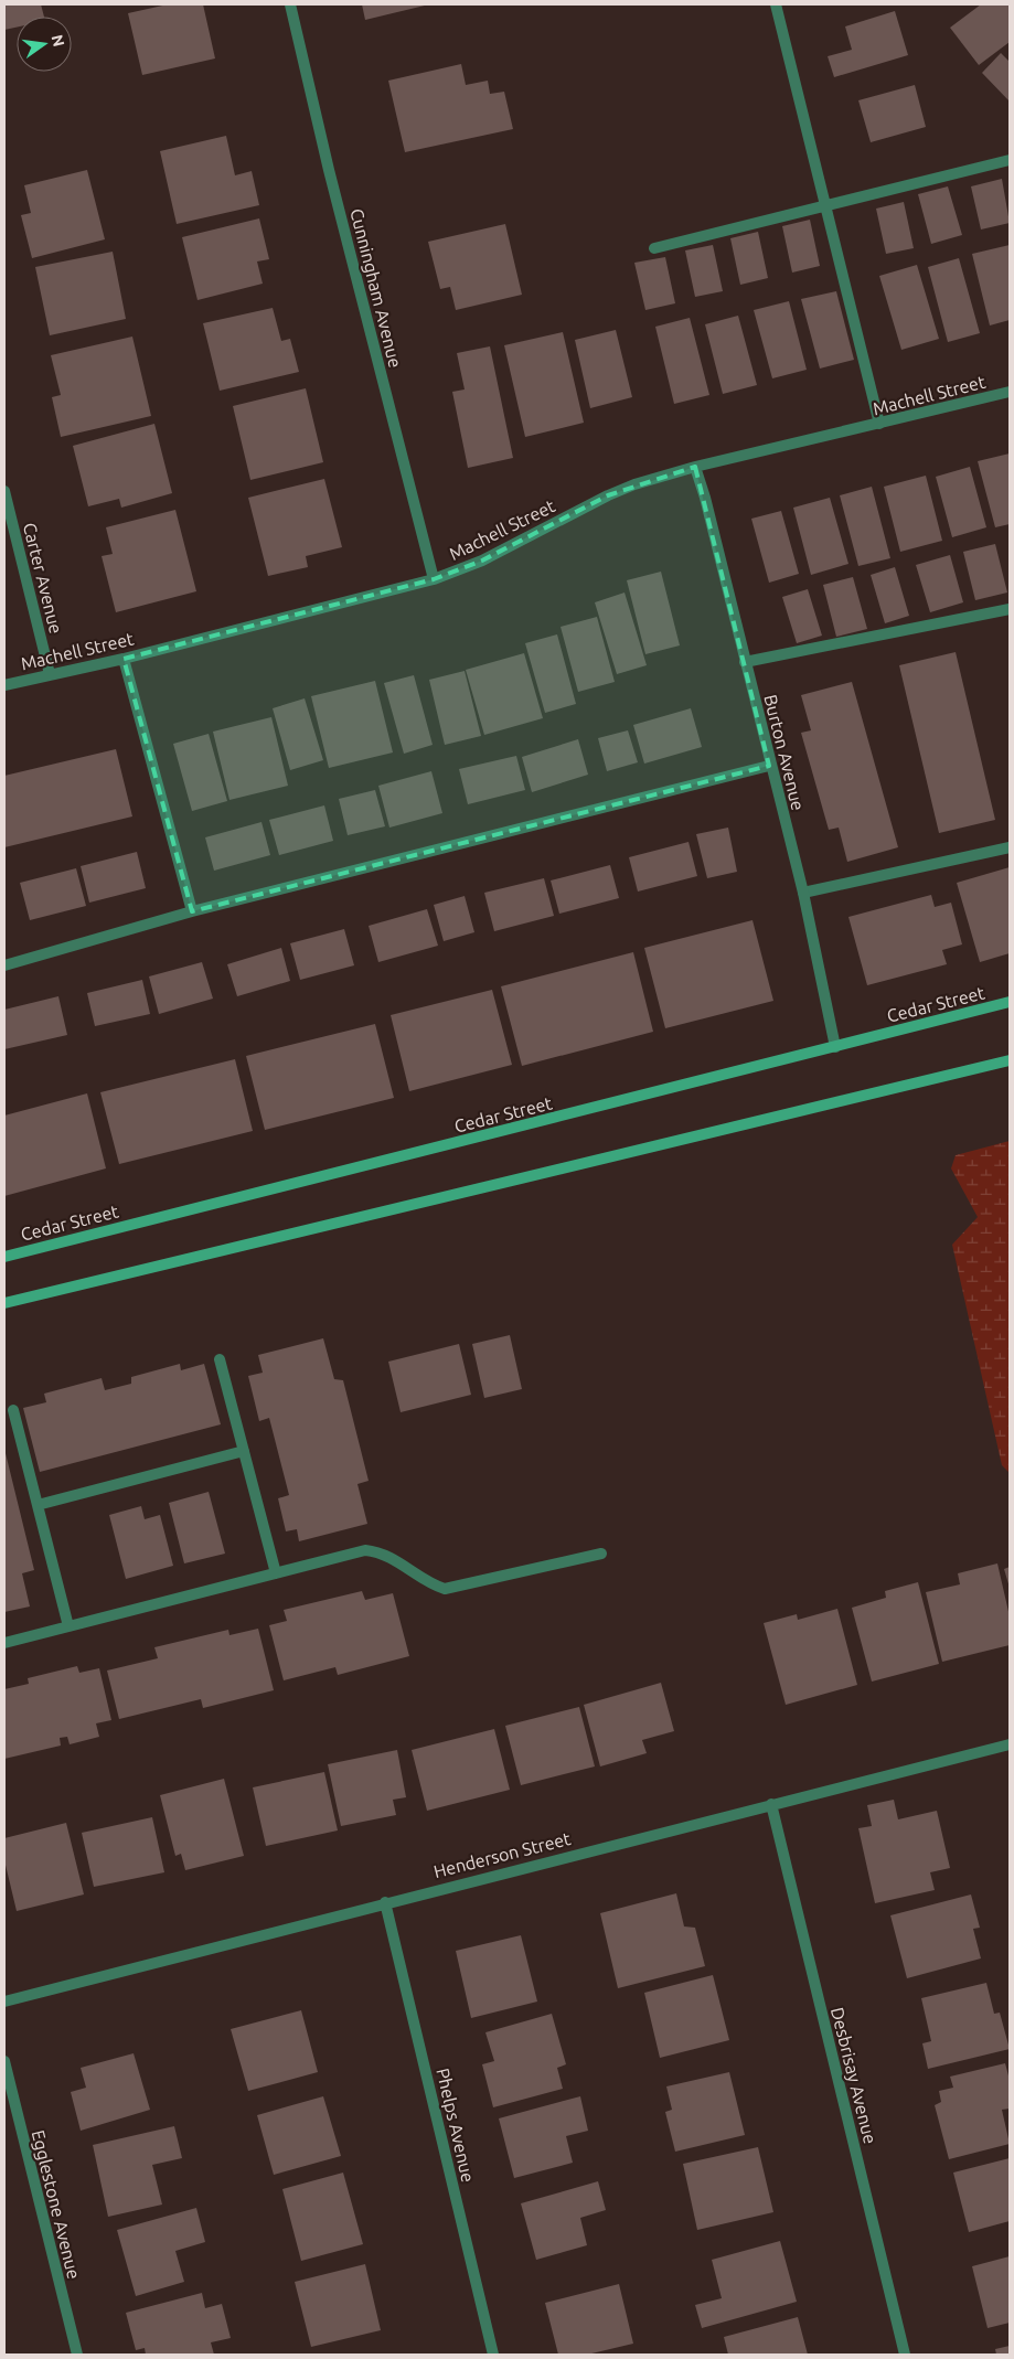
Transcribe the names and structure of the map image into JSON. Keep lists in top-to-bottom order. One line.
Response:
{"streets":{"main road":["Cedar Street"],"street":["Cunningham Avenue","Machell Street","Carter Avenue","Burton Avenue","Henderson Street","Desbrisay Avenue","Phelps Avenue","Egglestone Avenue"]},"crossings":[["Cunningham Avenue","Machell Street"],["Machell Street","Carter Avenue"],["Machell Street","Burton Avenue"],["Burton Avenue","Cedar Street"],["Henderson Street","Desbrisay Avenue"],["Henderson Street","Phelps Avenue"]],"north":"right"}
